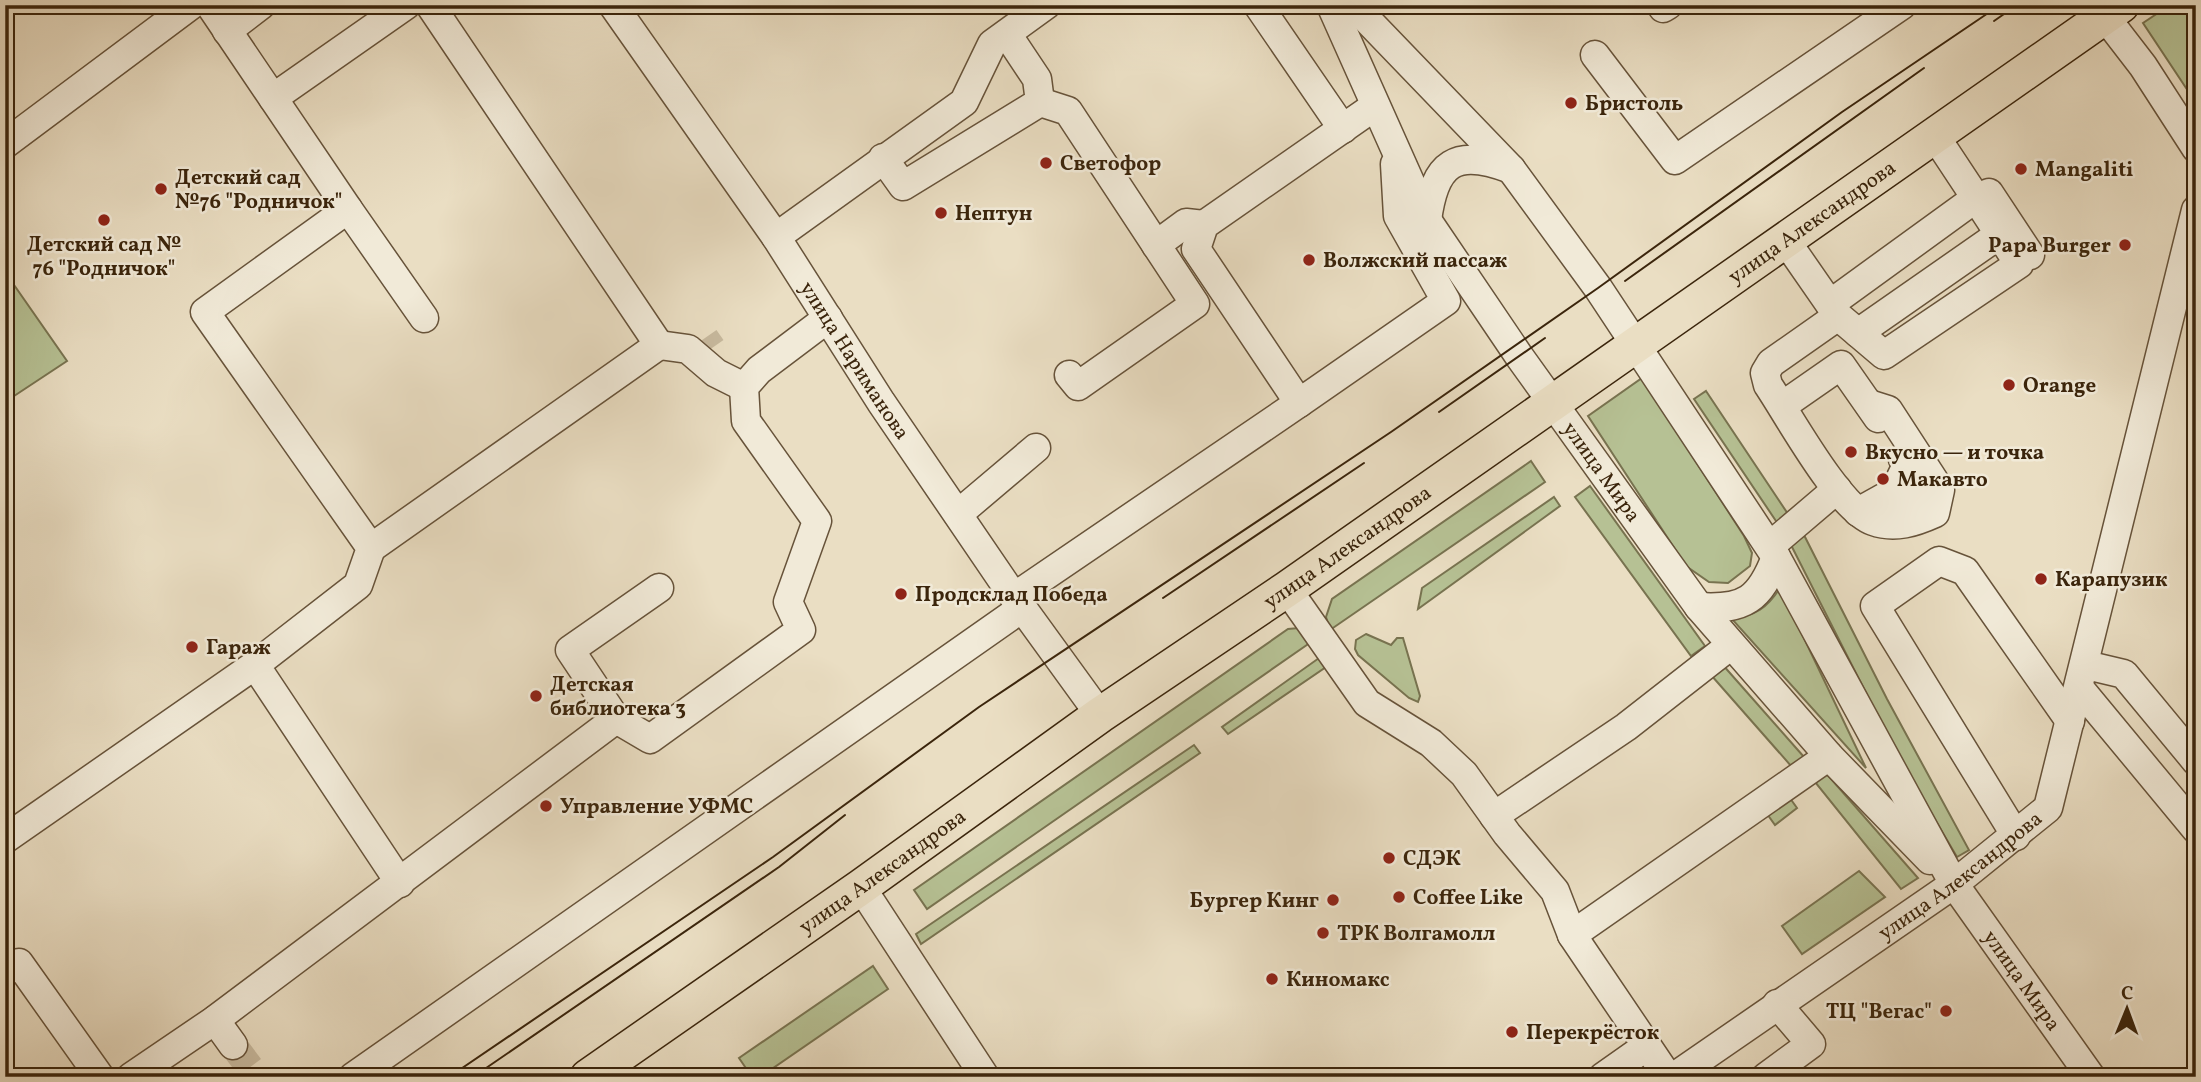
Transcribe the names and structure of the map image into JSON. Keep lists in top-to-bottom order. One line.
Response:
{"streets":{"main road":["улица Александрова"],"street":["улица Нариманова","улица Мира"]},"crossings":[["улица Александрова","улица Нариманова"],["улица Александрова","улица Мира"]],"places":["Бристоль","Светофор","Mangaliti","Детский сад №76 \"Родничок\"","Нептун","Детский сад № 76 \"Родничок\"","Papa Burger","Волжский пассаж","Orange","Вкусно — и точка","Макавто","Карапузик","Продсклад Победа","Гараж","Детская библиотека 3","Управление УФМС","СДЭК","Coffee Like","Бургер Кинг","ТРК Волгамолл","Киномакс","ТЦ \"Вегас\"","Перекрёсток"],"north":"top"}
